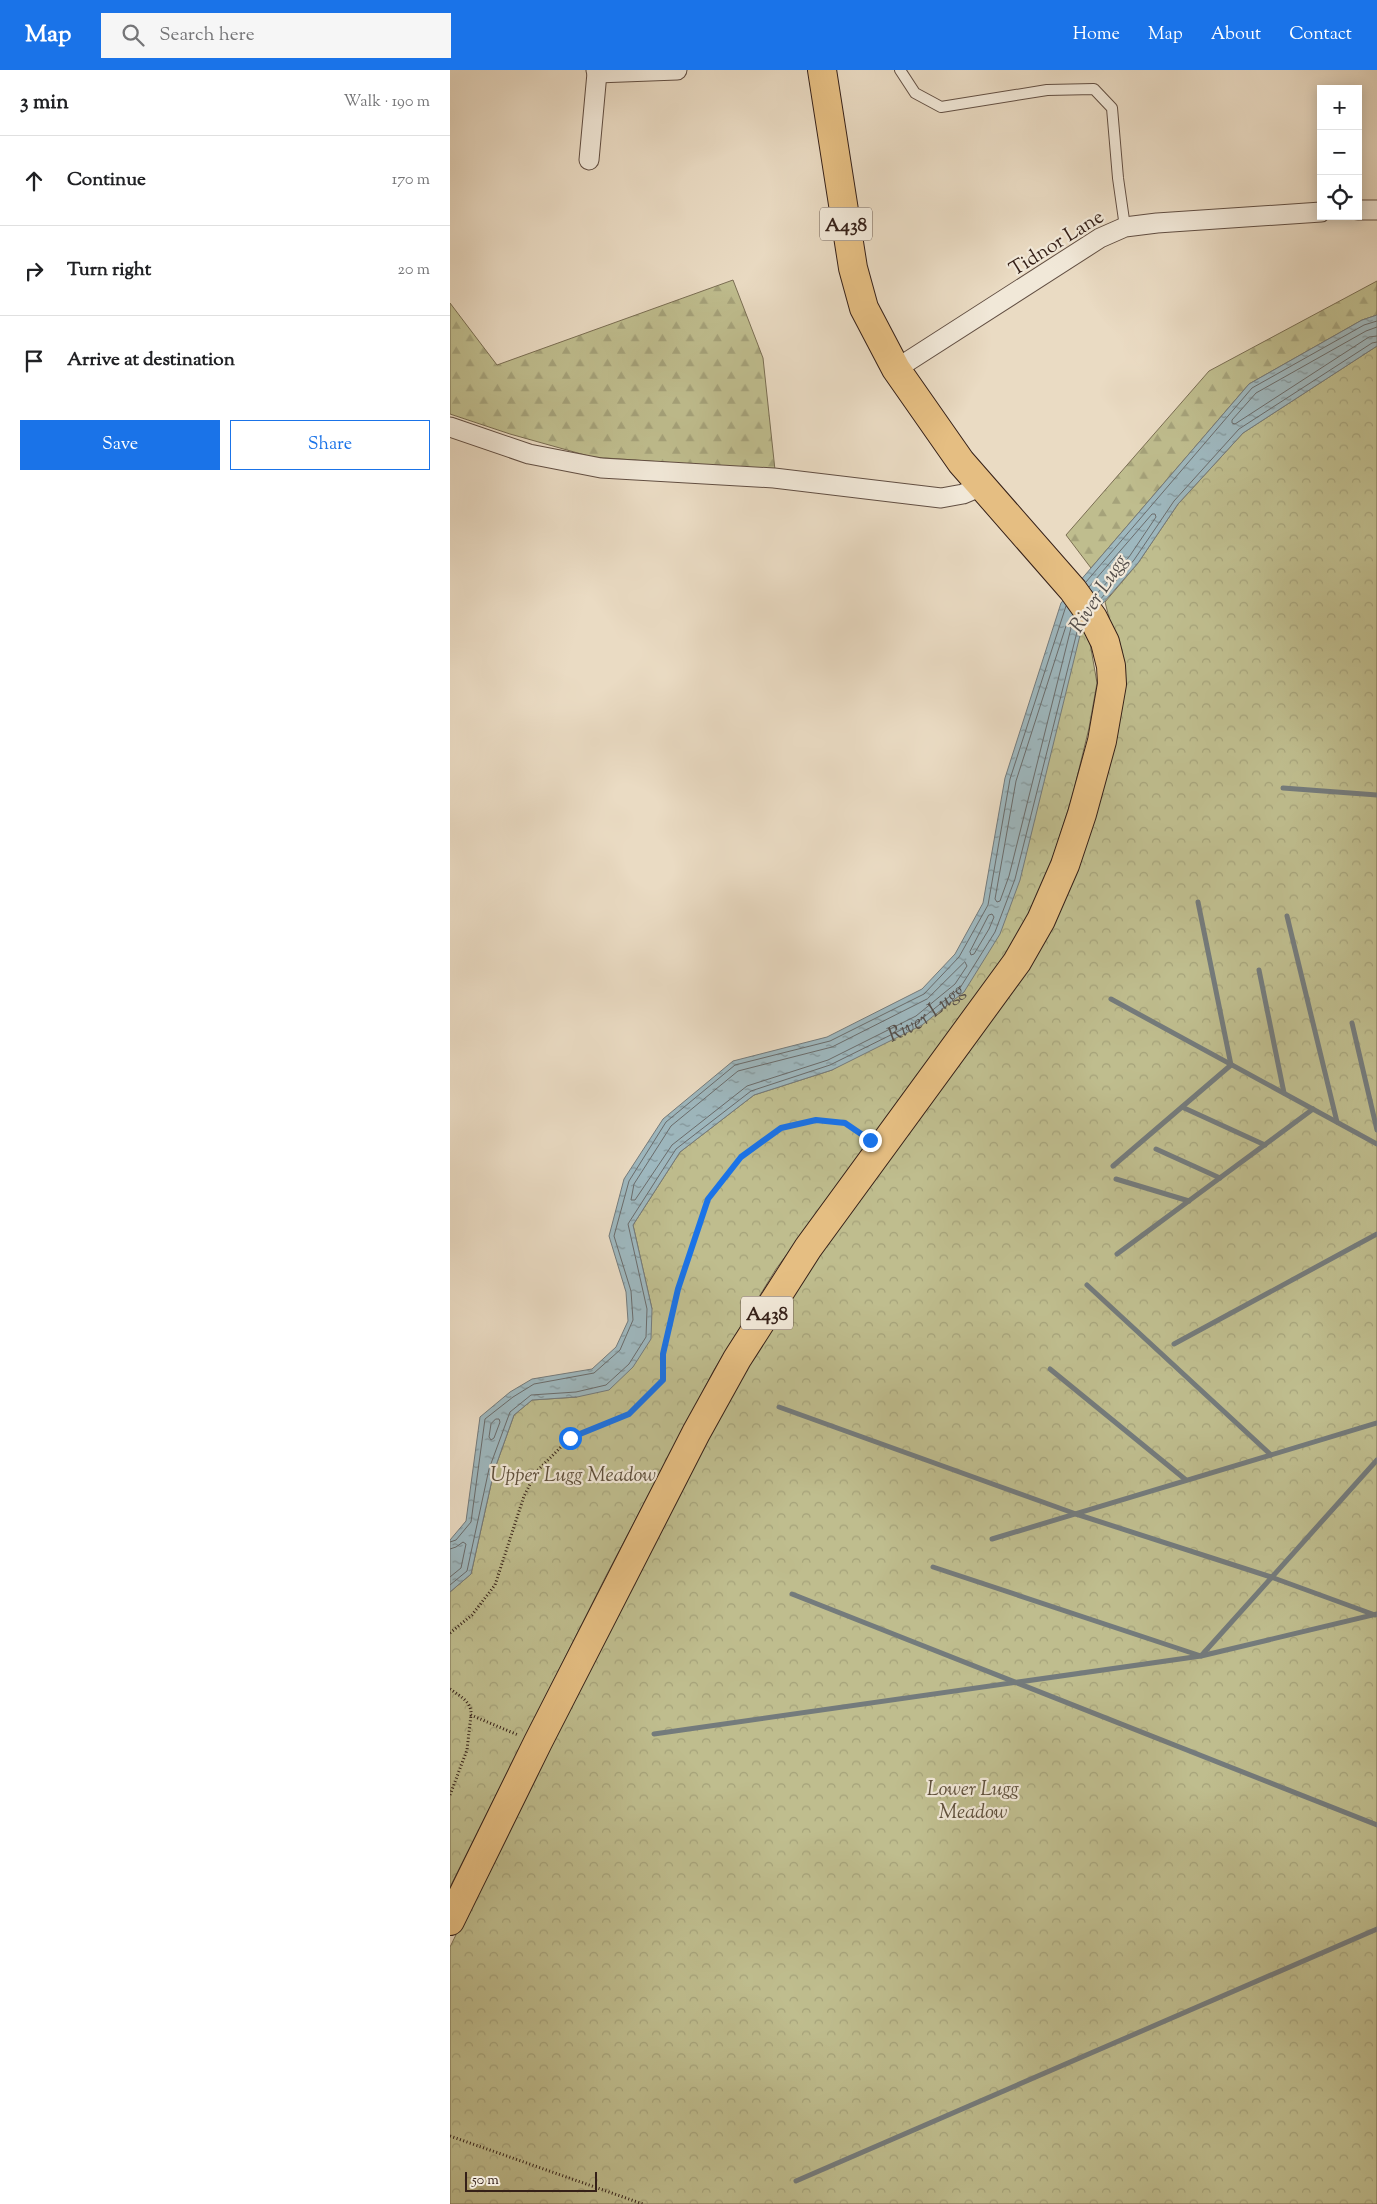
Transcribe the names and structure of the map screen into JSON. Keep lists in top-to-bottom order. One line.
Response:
{"streets":{"highway":["A438"],"street":["Tidnor Lane"]},"crossings":[["A438","Tidnor Lane"]],"water":["River Lugg"],"parks":["Upper Lugg Meadow","Lower Lugg Meadow"],"scale_bar":"50 m","page":{"header":"Map","search":"Search here","nav":["Home","Map","About","Contact"],"heading":["3 min","Walk · 190 m"],"map_buttons":["+","−"],"list":[["Continue","170 m"],["Turn right","20 m"],"Arrive at destination"],"buttons":["Save","Share"],"scale":"50 m"}}
